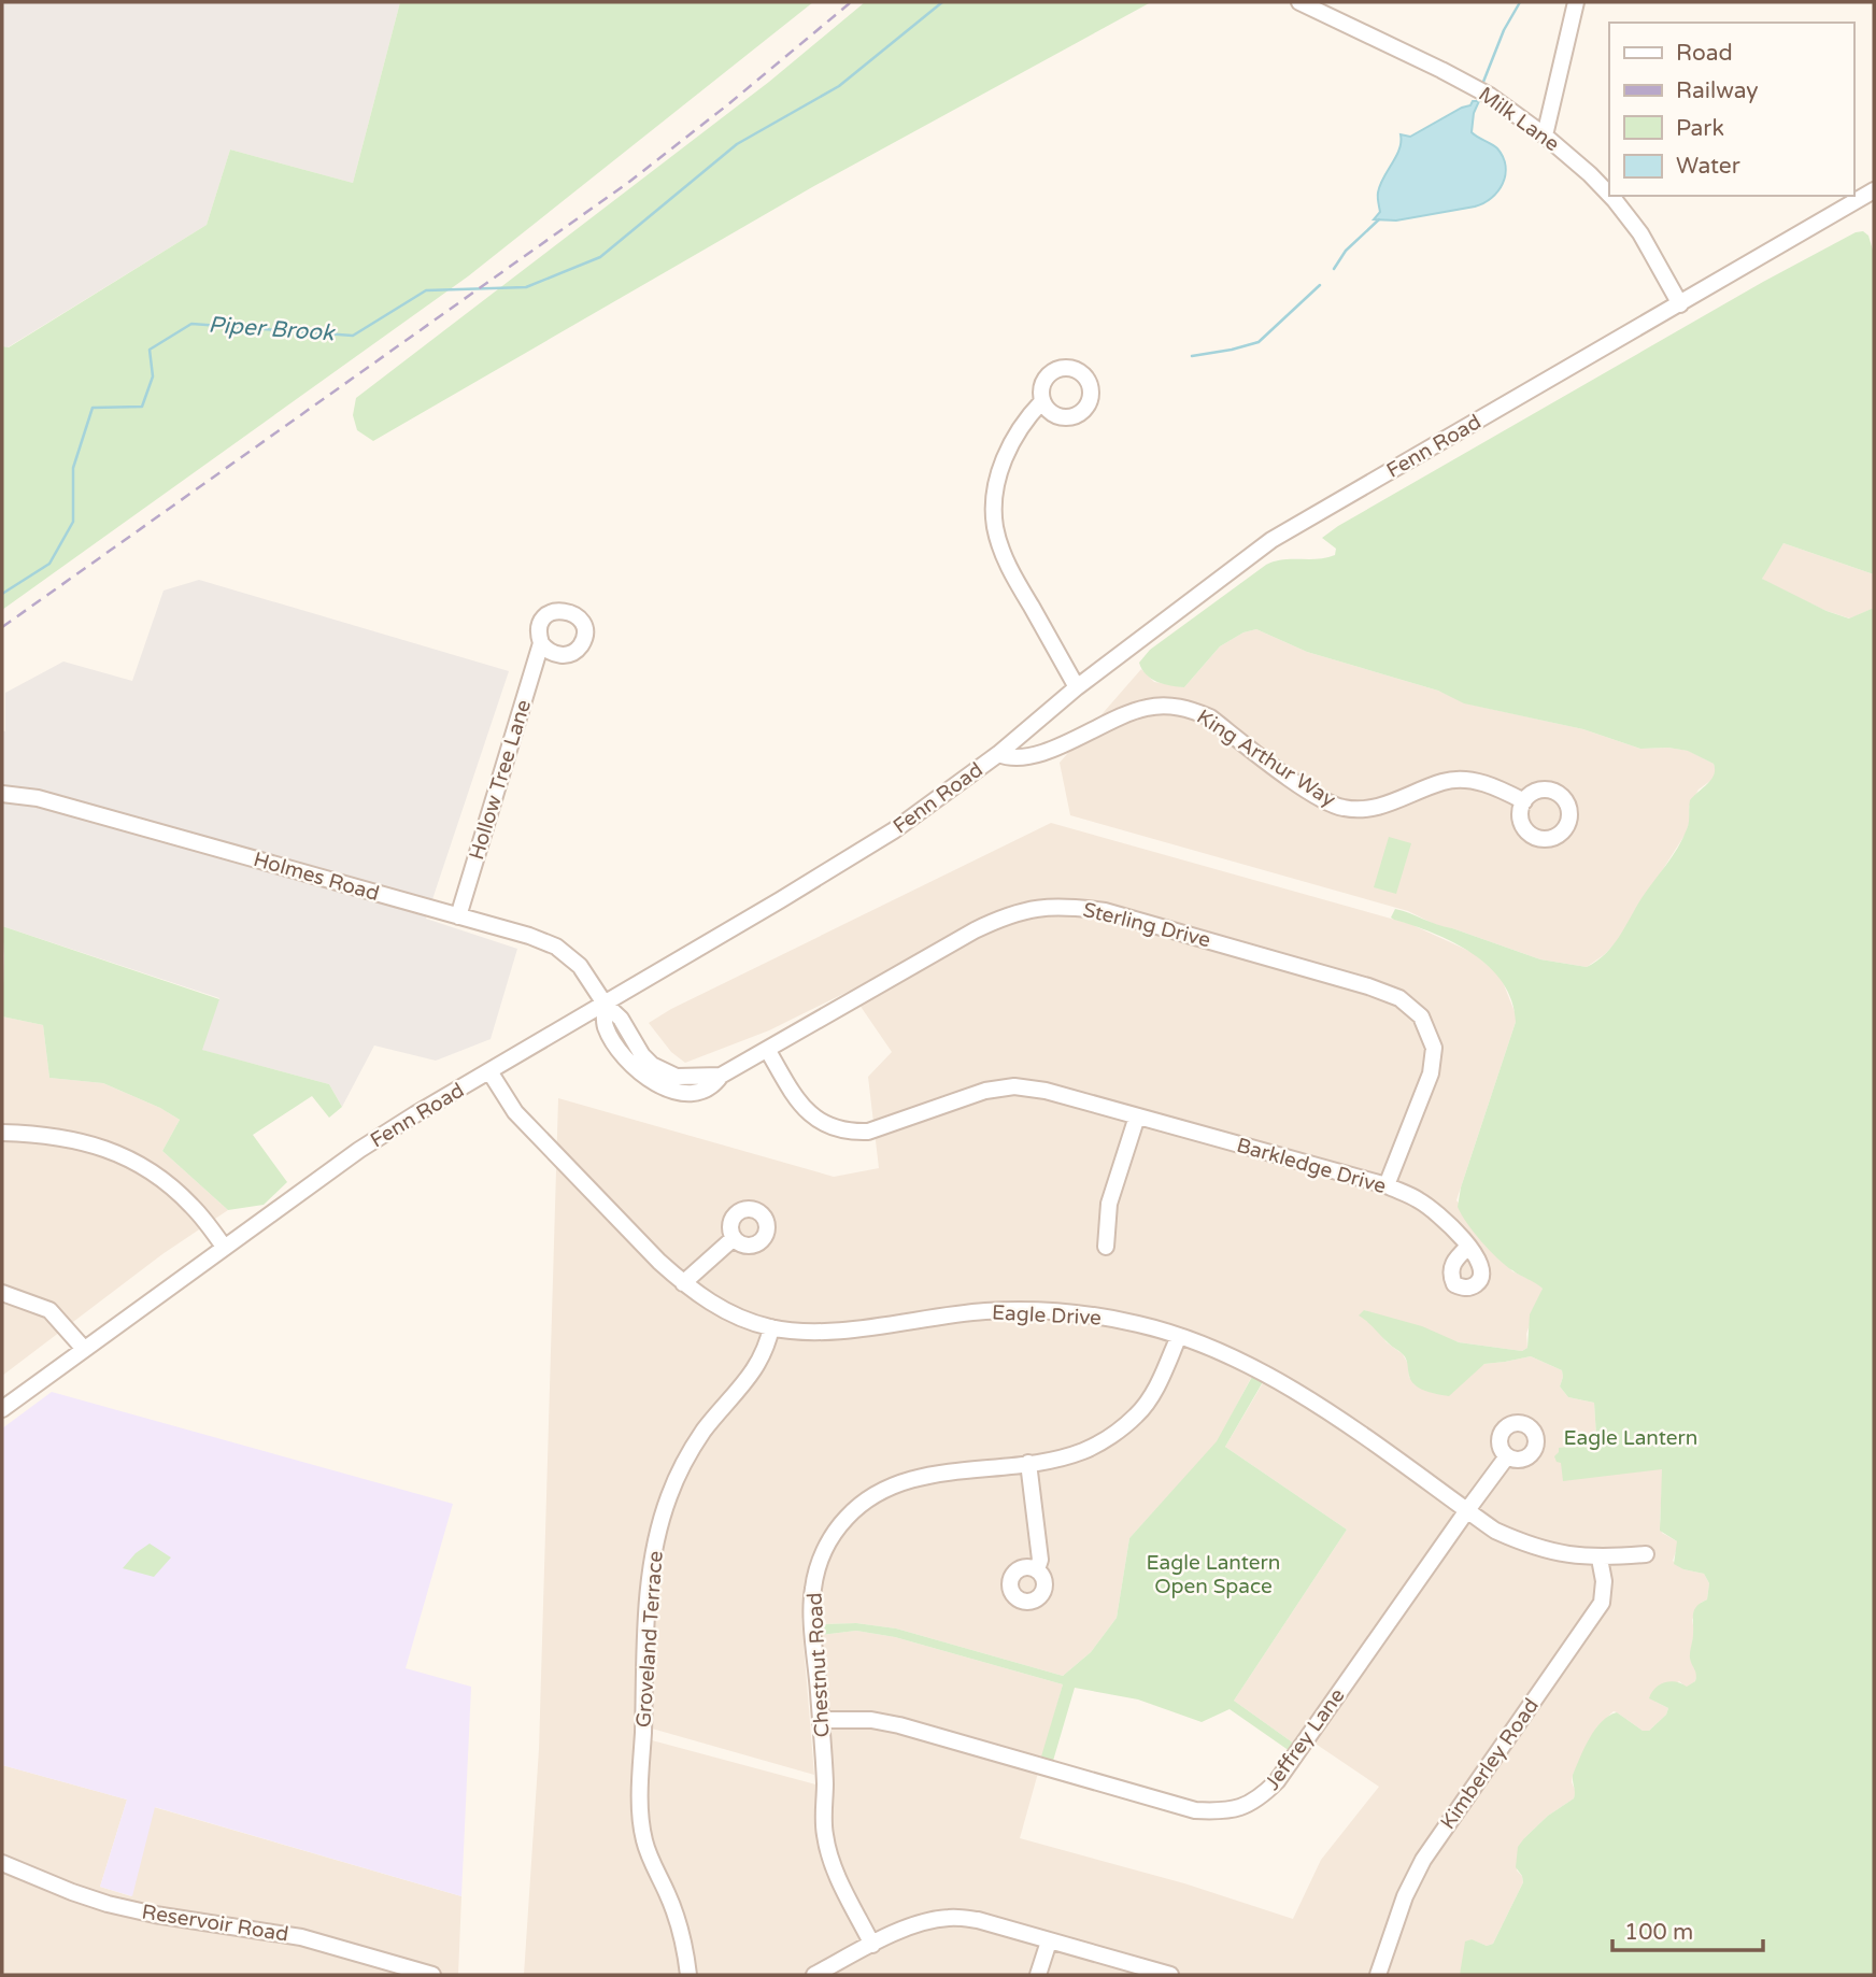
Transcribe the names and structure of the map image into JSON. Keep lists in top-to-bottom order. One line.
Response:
{"streets":{"street":["Milk Lane","Fenn Road","King Arthur Way","Hollow Tree Lane","Holmes Road","Sterling Drive","Barkledge Drive","Eagle Drive","Groveland Terrace","Chestnut Road","Jeffrey Lane","Kimberley Road","Reservoir Road"]},"crossings":[["Milk Lane","Fenn Road"],["Fenn Road","King Arthur Way"],["Fenn Road","Holmes Road"],["Fenn Road","Sterling Drive"],["Fenn Road","Eagle Drive"],["Hollow Tree Lane","Holmes Road"],["Holmes Road","Sterling Drive"],["Sterling Drive","Barkledge Drive"],["Eagle Drive","Groveland Terrace"],["Eagle Drive","Chestnut Road"],["Eagle Drive","Jeffrey Lane"],["Eagle Drive","Kimberley Road"],["Chestnut Road","Jeffrey Lane"]],"water":["Piper Brook"],"parks":["Eagle Lantern","Eagle Lantern Open Space"],"legend":["Road","Railway","Park","Water"],"scale_bar":"100 m"}
